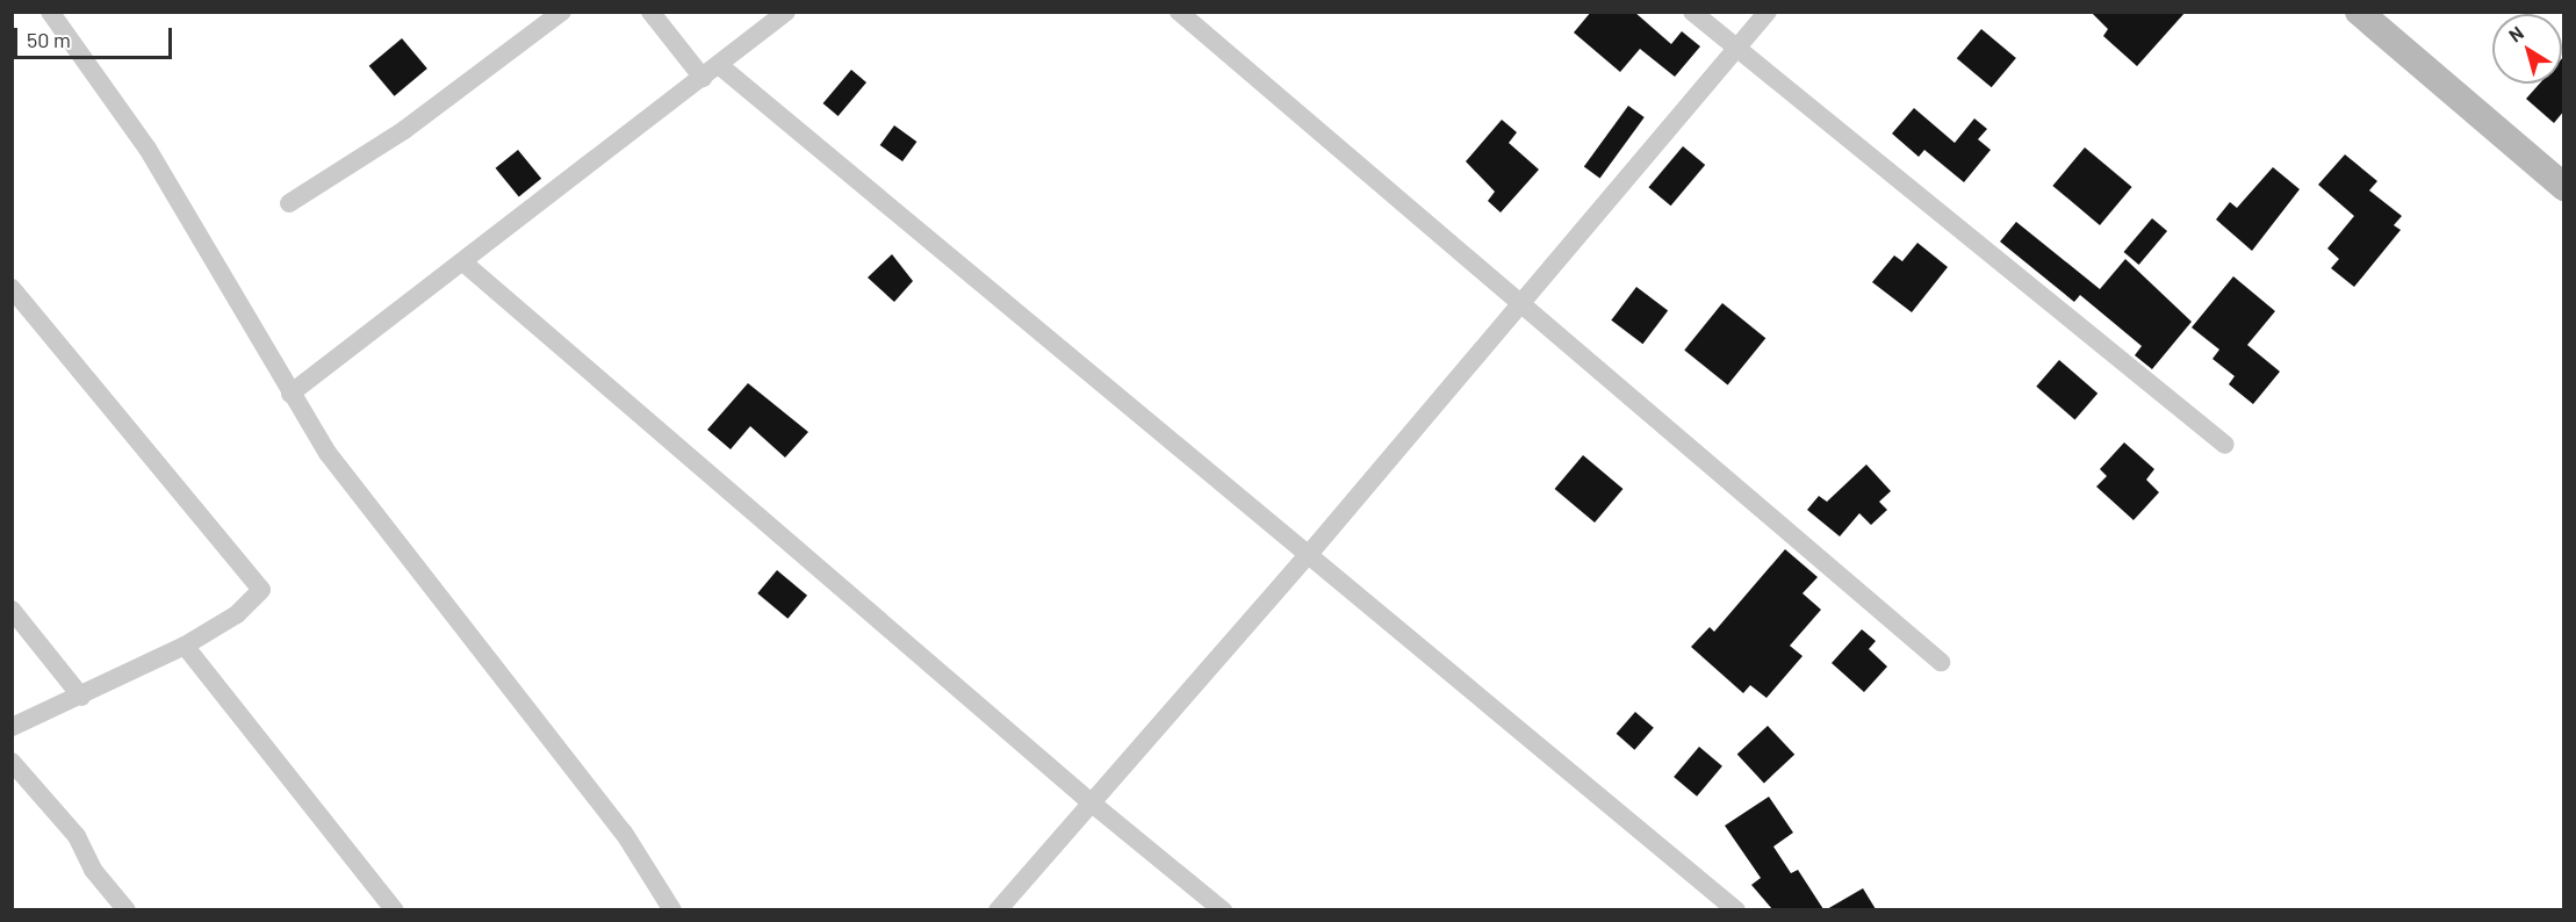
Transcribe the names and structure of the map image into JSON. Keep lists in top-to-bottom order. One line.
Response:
{"scale_bar":"50 m","north":"top left"}
